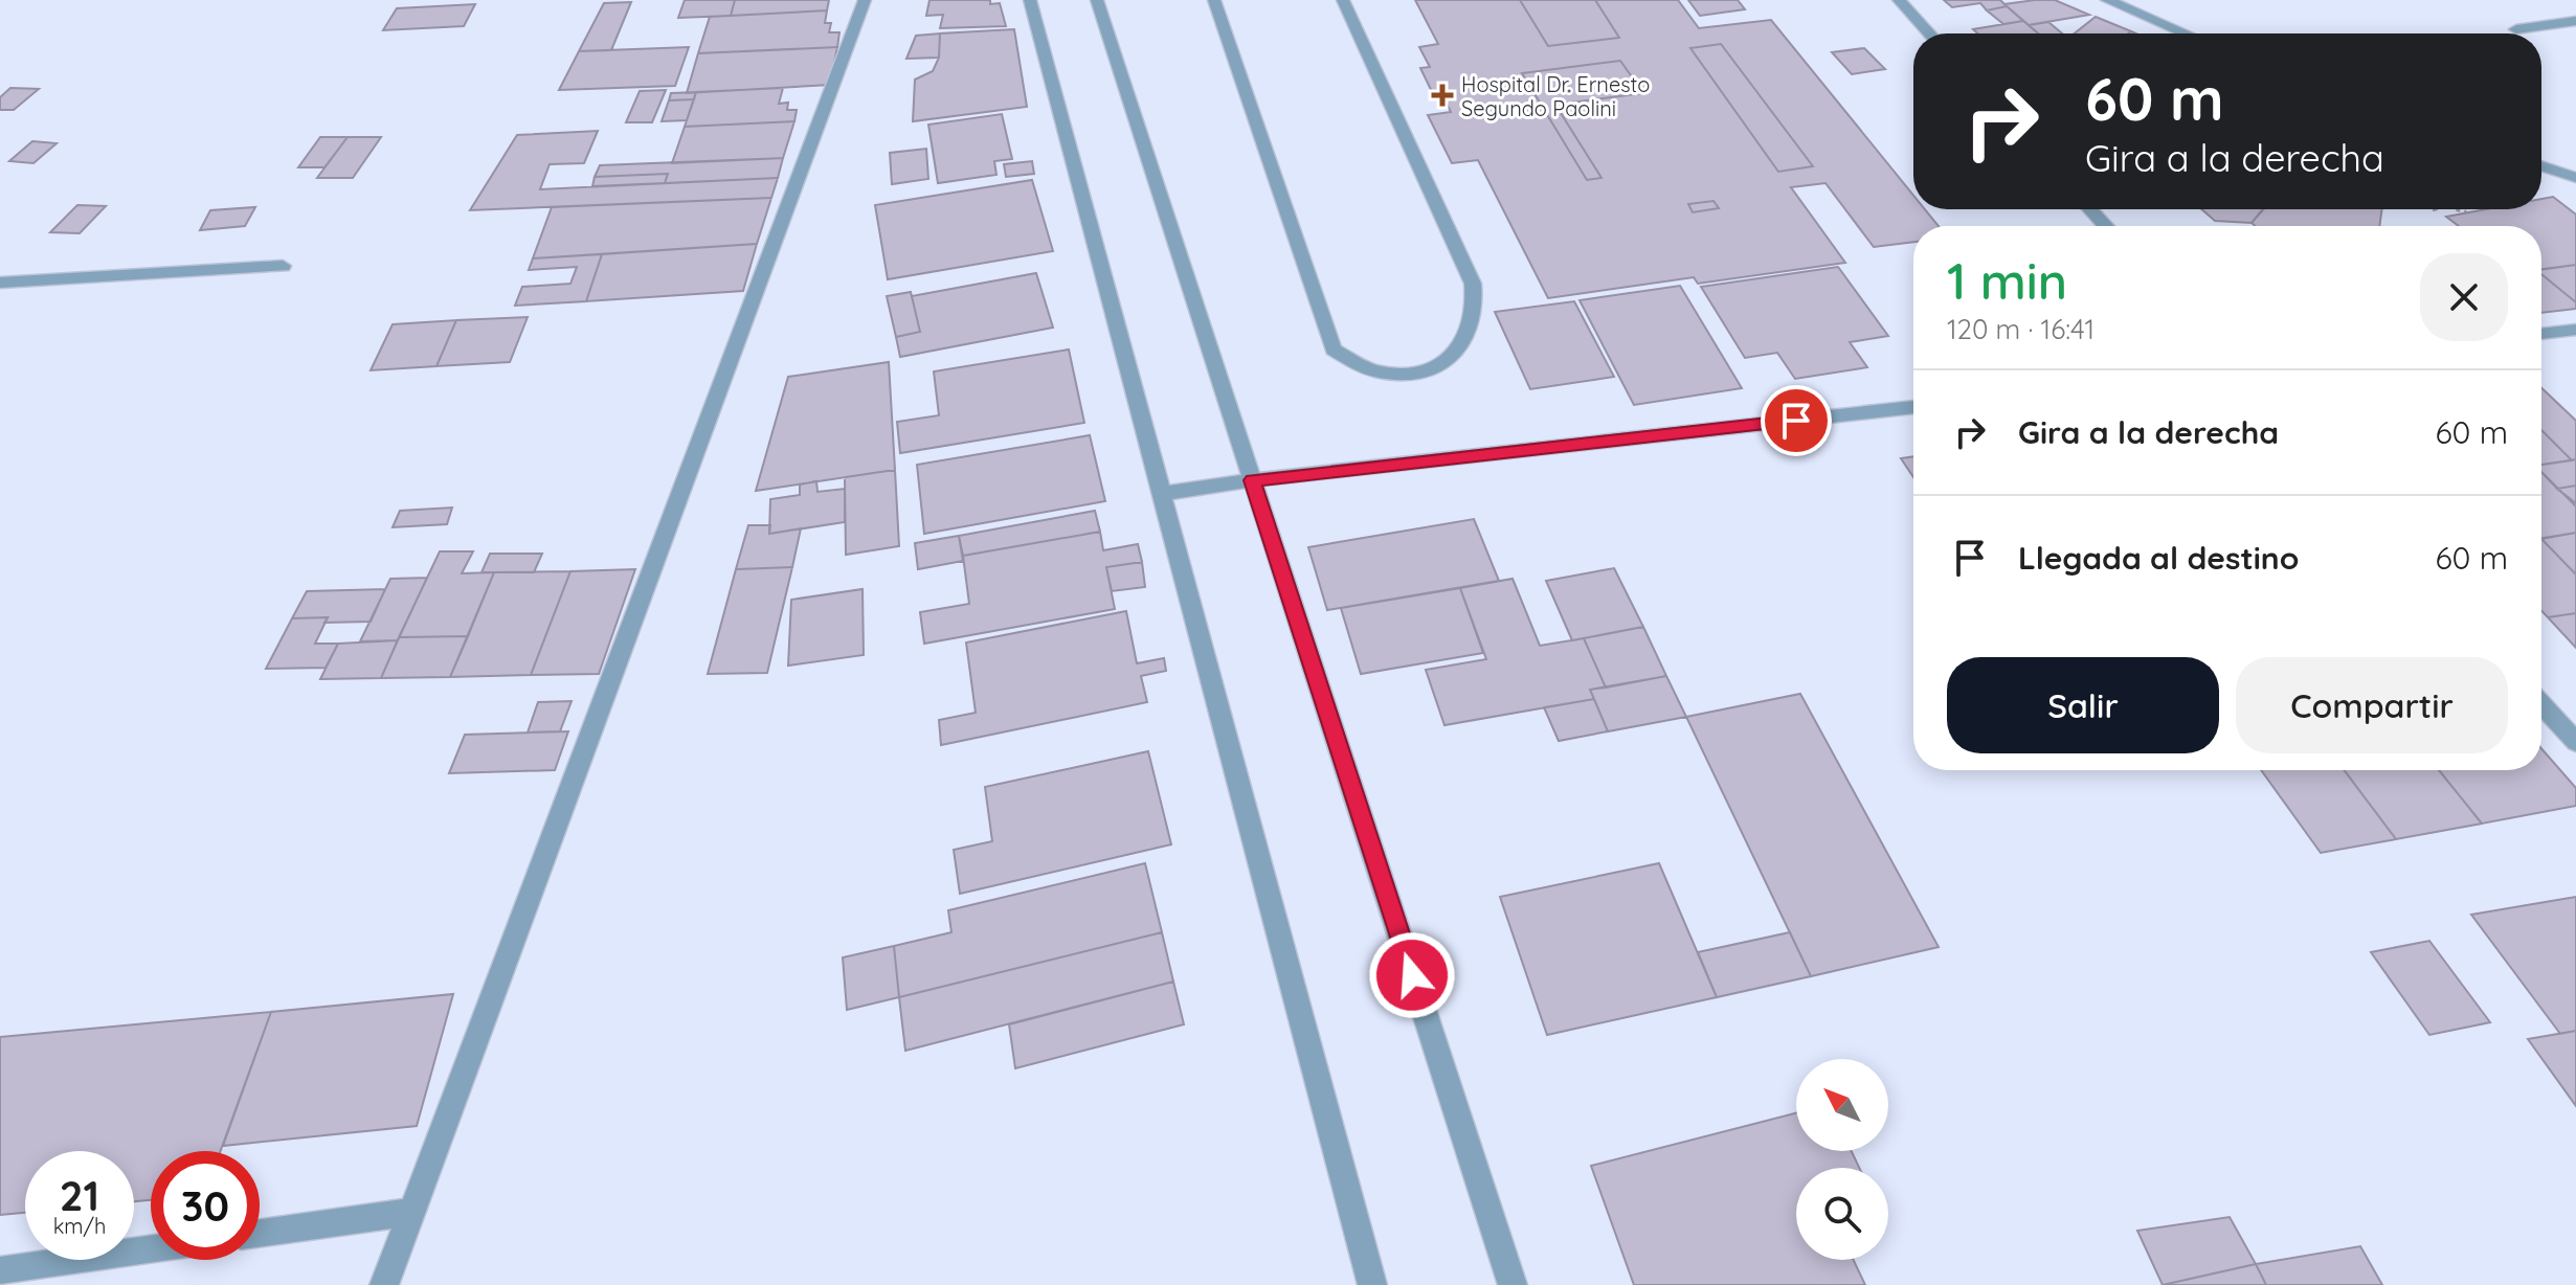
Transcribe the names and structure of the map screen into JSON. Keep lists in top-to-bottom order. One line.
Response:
{"places":{"health":["Hospital Dr. Ernesto Segundo Paolini"]},"north":"top left","page":{"turn":["60 m","Gira a la derecha"],"heading":["1 min","120 m · 16:41"],"list":[{"name":"Gira a la derecha","value":"60 m"},{"name":"Llegada al destino","value":"60 m"}],"buttons":["Salir","Compartir"],"speed":"21 km/h","limit":"30"}}
